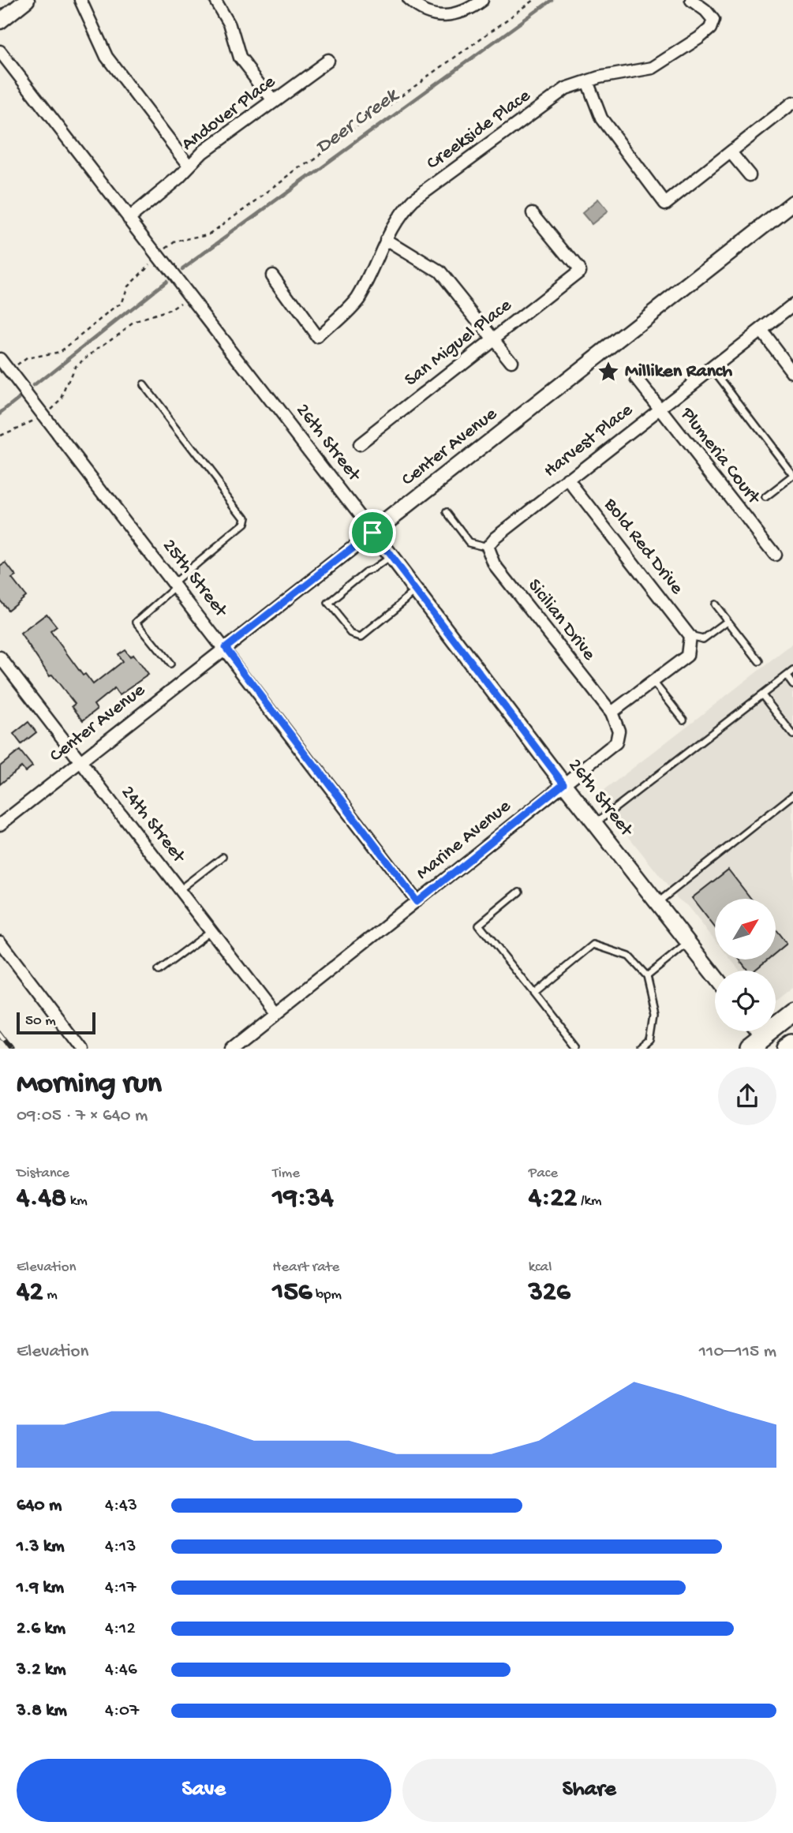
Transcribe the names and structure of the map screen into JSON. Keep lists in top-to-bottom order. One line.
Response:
{"streets":{"street":["Andover Place","Creekside Place","San Miguel Place","Harvest Place","26th Street","Center Avenue","Plumeria Court","Bold Red Drive","25th Street","Sicilian Drive","24th Street","Marine Avenue"]},"crossings":[["Andover Place","26th Street"],["Harvest Place","Plumeria Court"],["Harvest Place","Bold Red Drive"],["Harvest Place","Sicilian Drive"],["26th Street","Center Avenue"],["26th Street","Marine Avenue"],["Center Avenue","25th Street"],["Center Avenue","24th Street"],["25th Street","Marine Avenue"],["Sicilian Drive","Marine Avenue"],["24th Street","Marine Avenue"]],"water":["Deer Creek"],"places":{"place":["Milliken Ranch"]},"scale_bar":"50 m","north":"top right","page":{"scale":"50 m","heading":["Morning run","09:05 · 7 × 640 m"],"stats":[["Distance","4.48 km"],["Time","19:34"],["Pace","4:22 /km"],["Elevation","42 m"],["Heart rate","156 bpm"],["kcal","326"]],"chart":["Elevation","110–115 m"],"list":[{"name":"640 m","note":"4:43"},{"name":"1.3 km","note":"4:13"},{"name":"1.9 km","note":"4:17"},{"name":"2.6 km","note":"4:12"},{"name":"3.2 km","note":"4:46"},{"name":"3.8 km","note":"4:07"}],"buttons":["Save","Share"]}}
